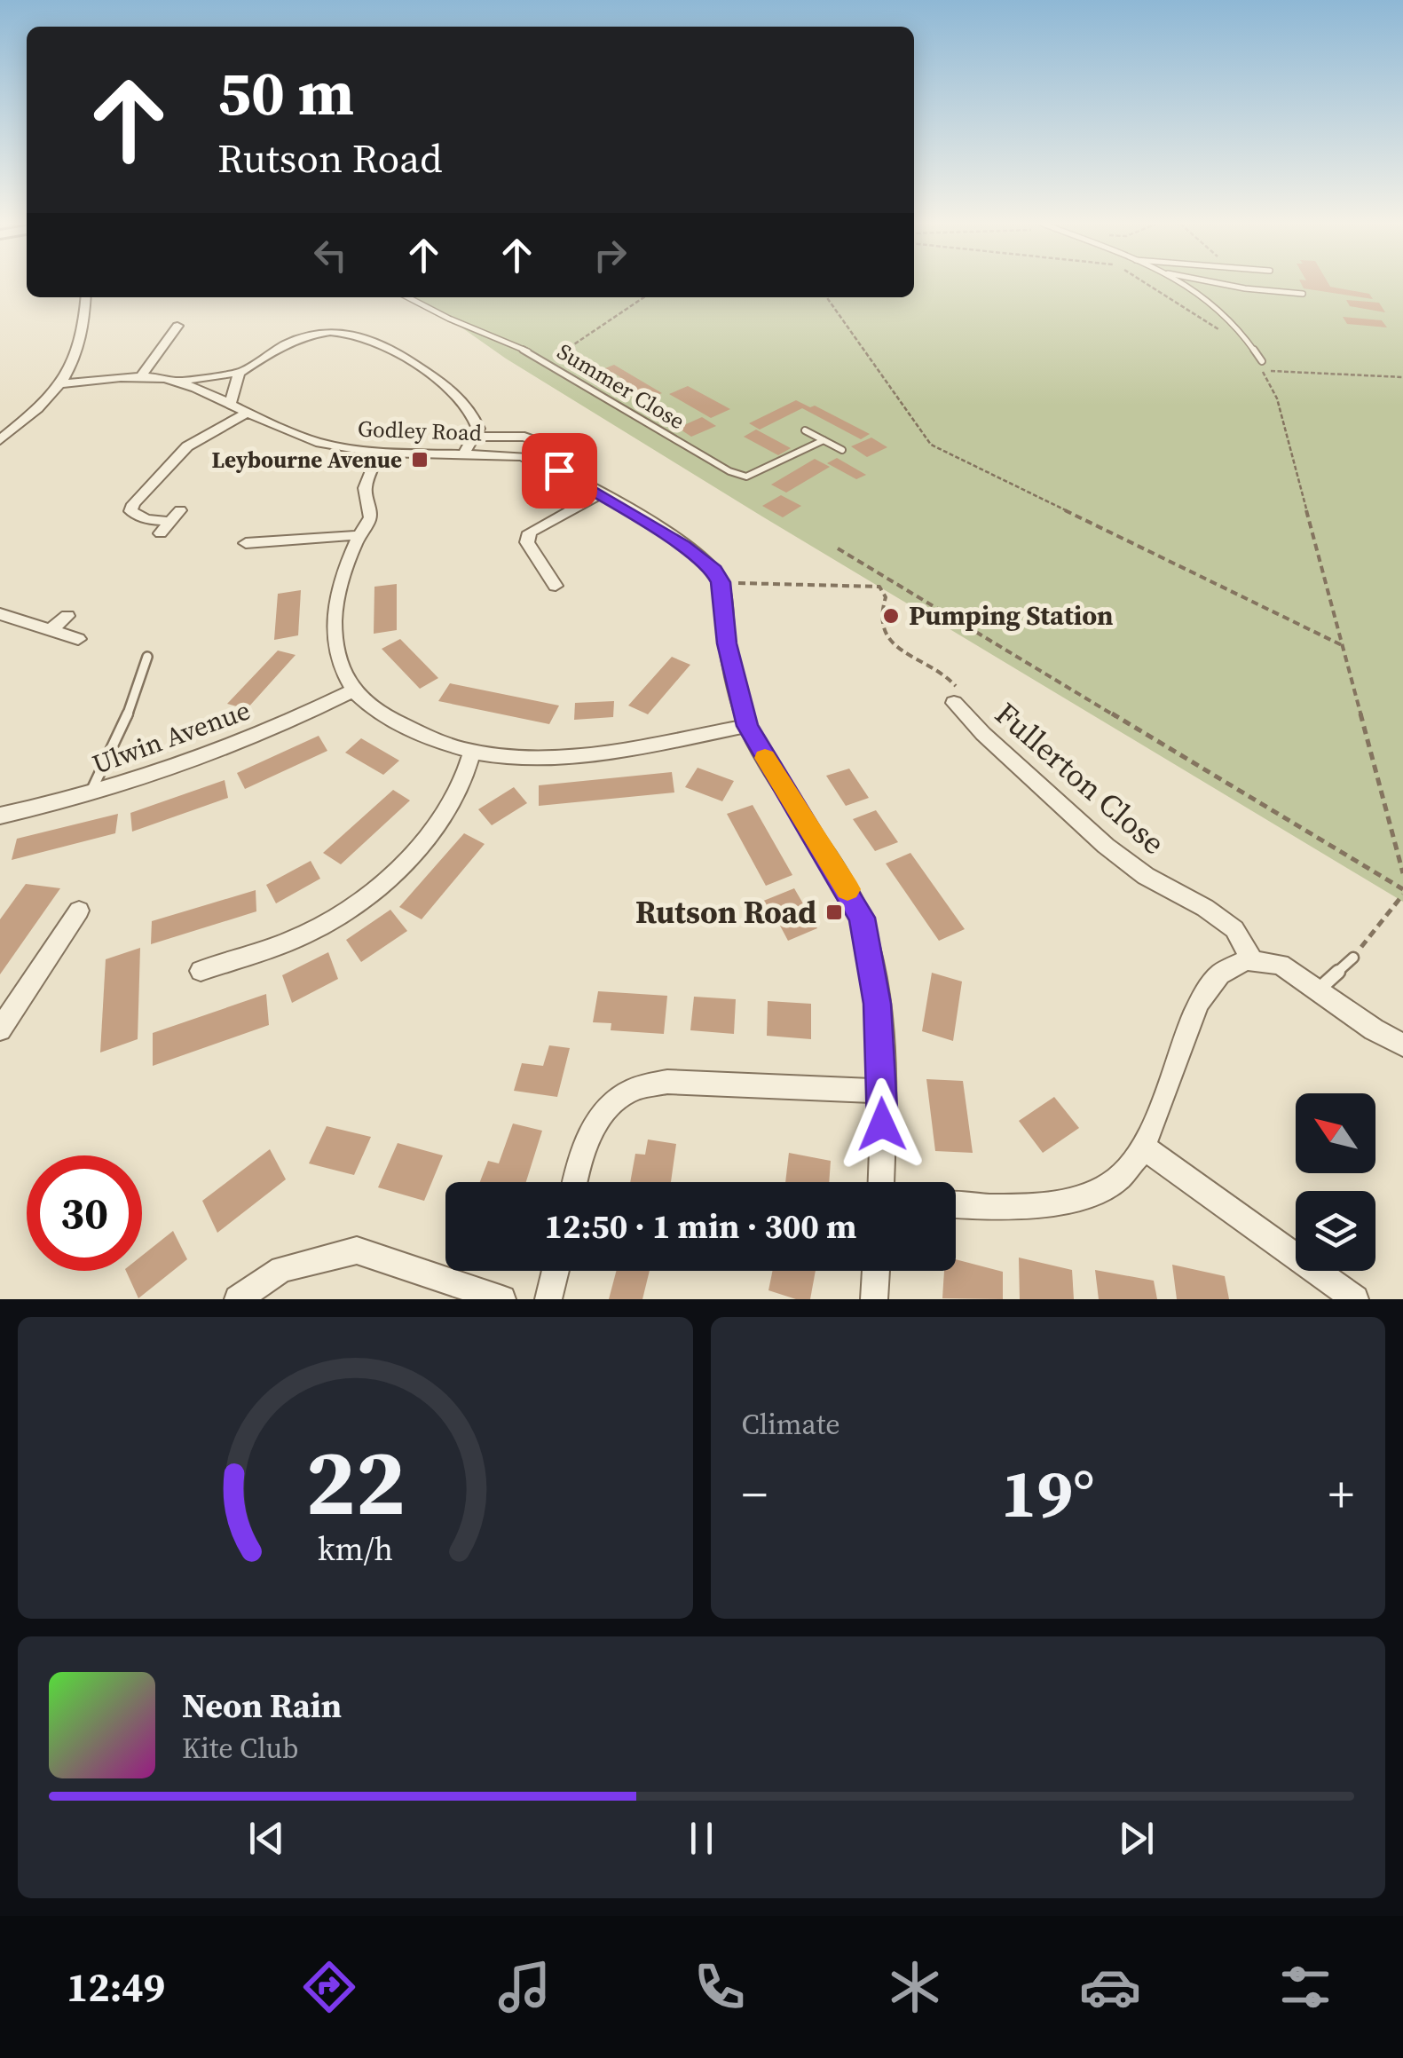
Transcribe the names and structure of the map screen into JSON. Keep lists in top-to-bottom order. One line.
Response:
{"streets":{"street":["Godley Road","Ulwin Avenue","Fullerton Close"],"lane":["Summer Close"]},"places":{"transit":["Leybourne Avenue","Rutson Road"],"other":["Pumping Station"]},"north":"top left","page":{"turn":["50 m","Rutson Road"],"limit":"30","trip":"12:50 · 1 min · 300 m","tile":"Climate","heat":["−","19°","+"],"song":["Neon Rain","Kite Club"],"tabs":"12:49","gauge":["22","km/h"]}}
